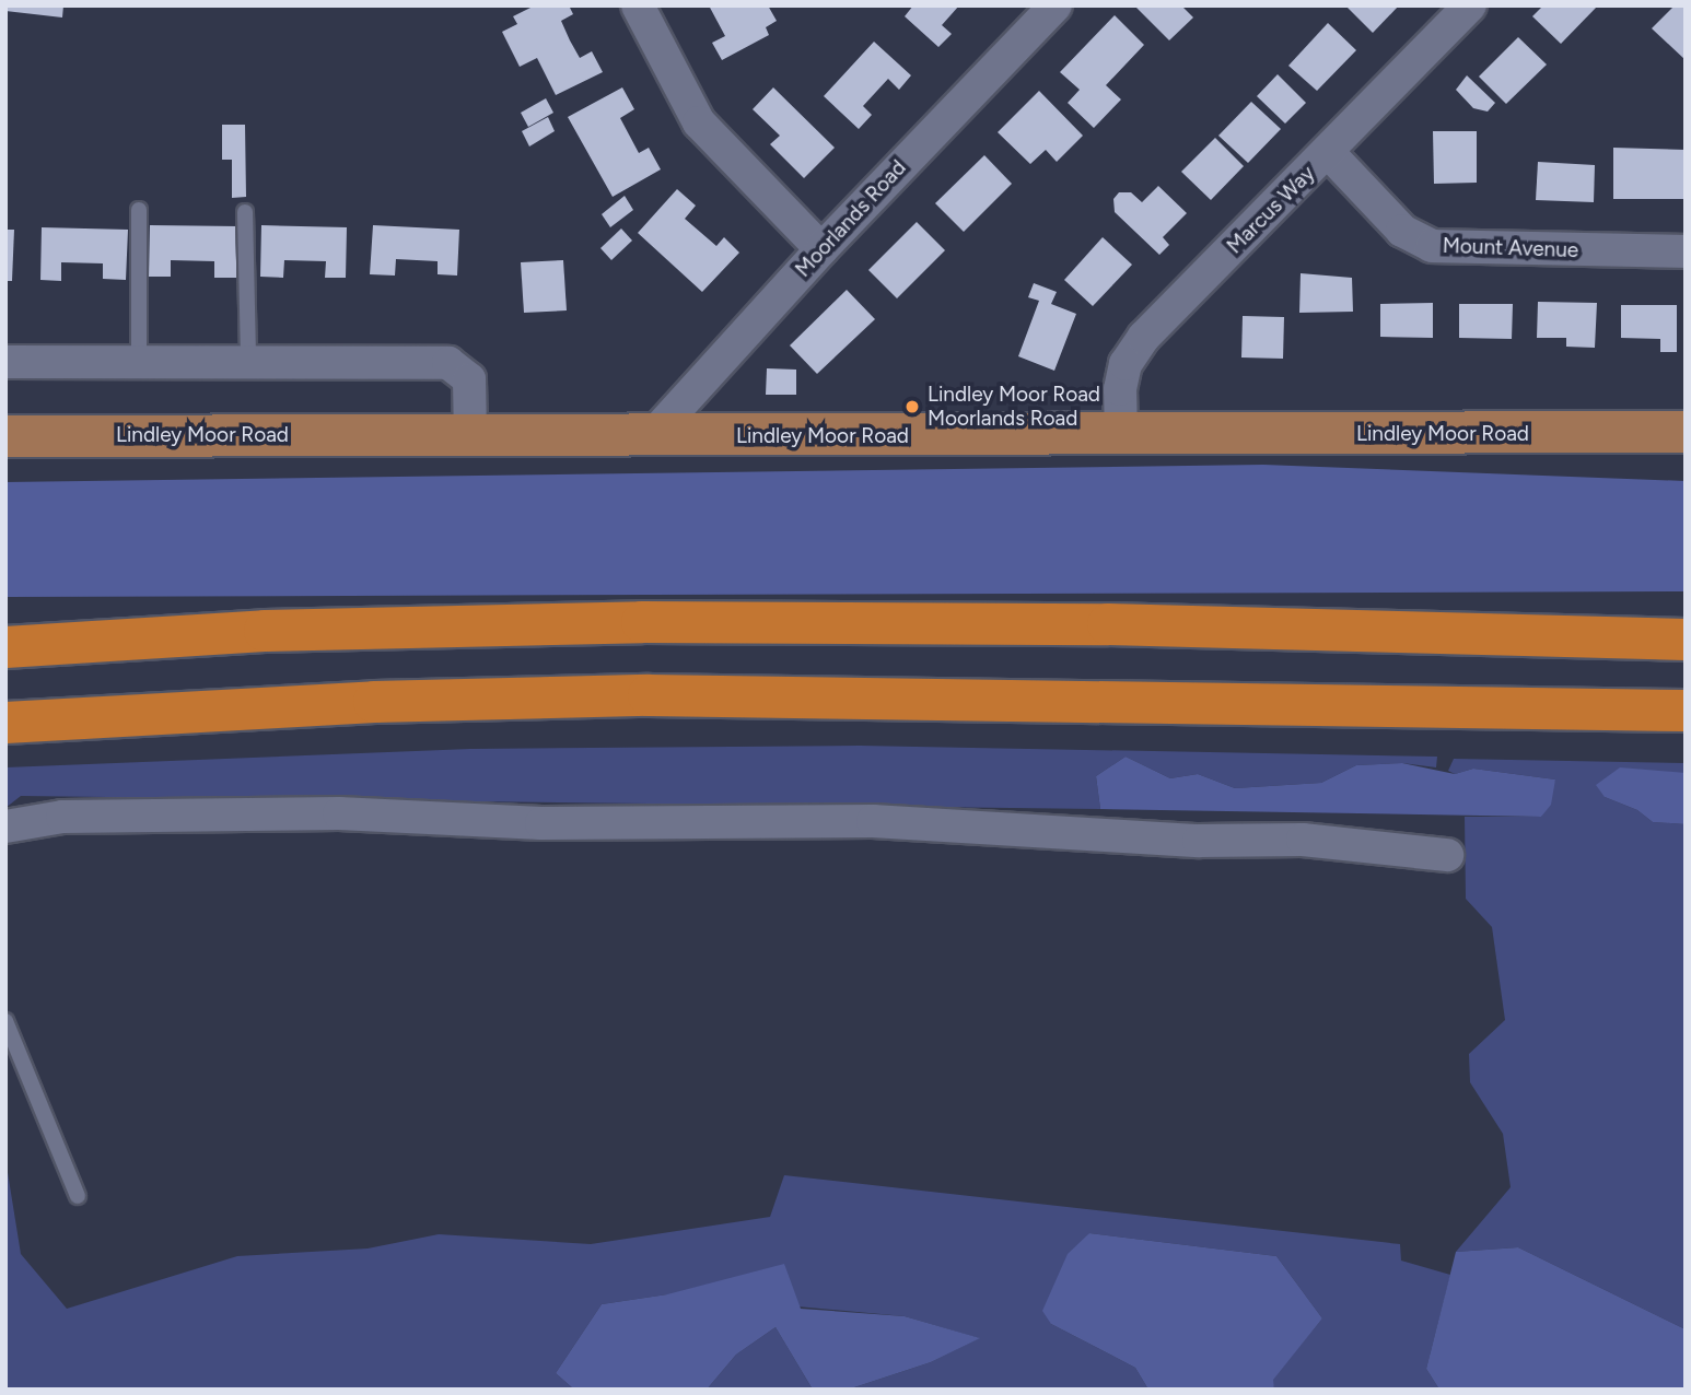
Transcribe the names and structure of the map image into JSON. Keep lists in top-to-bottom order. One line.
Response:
{"streets":{"main road":["Lindley Moor Road"],"street":["Marcus Way","Moorlands Road","Mount Avenue"]},"crossings":[["Marcus Way","Mount Avenue"],["Marcus Way","Lindley Moor Road"],["Moorlands Road","Lindley Moor Road"]],"places":["Lindley Moor Road Moorlands Road"]}
